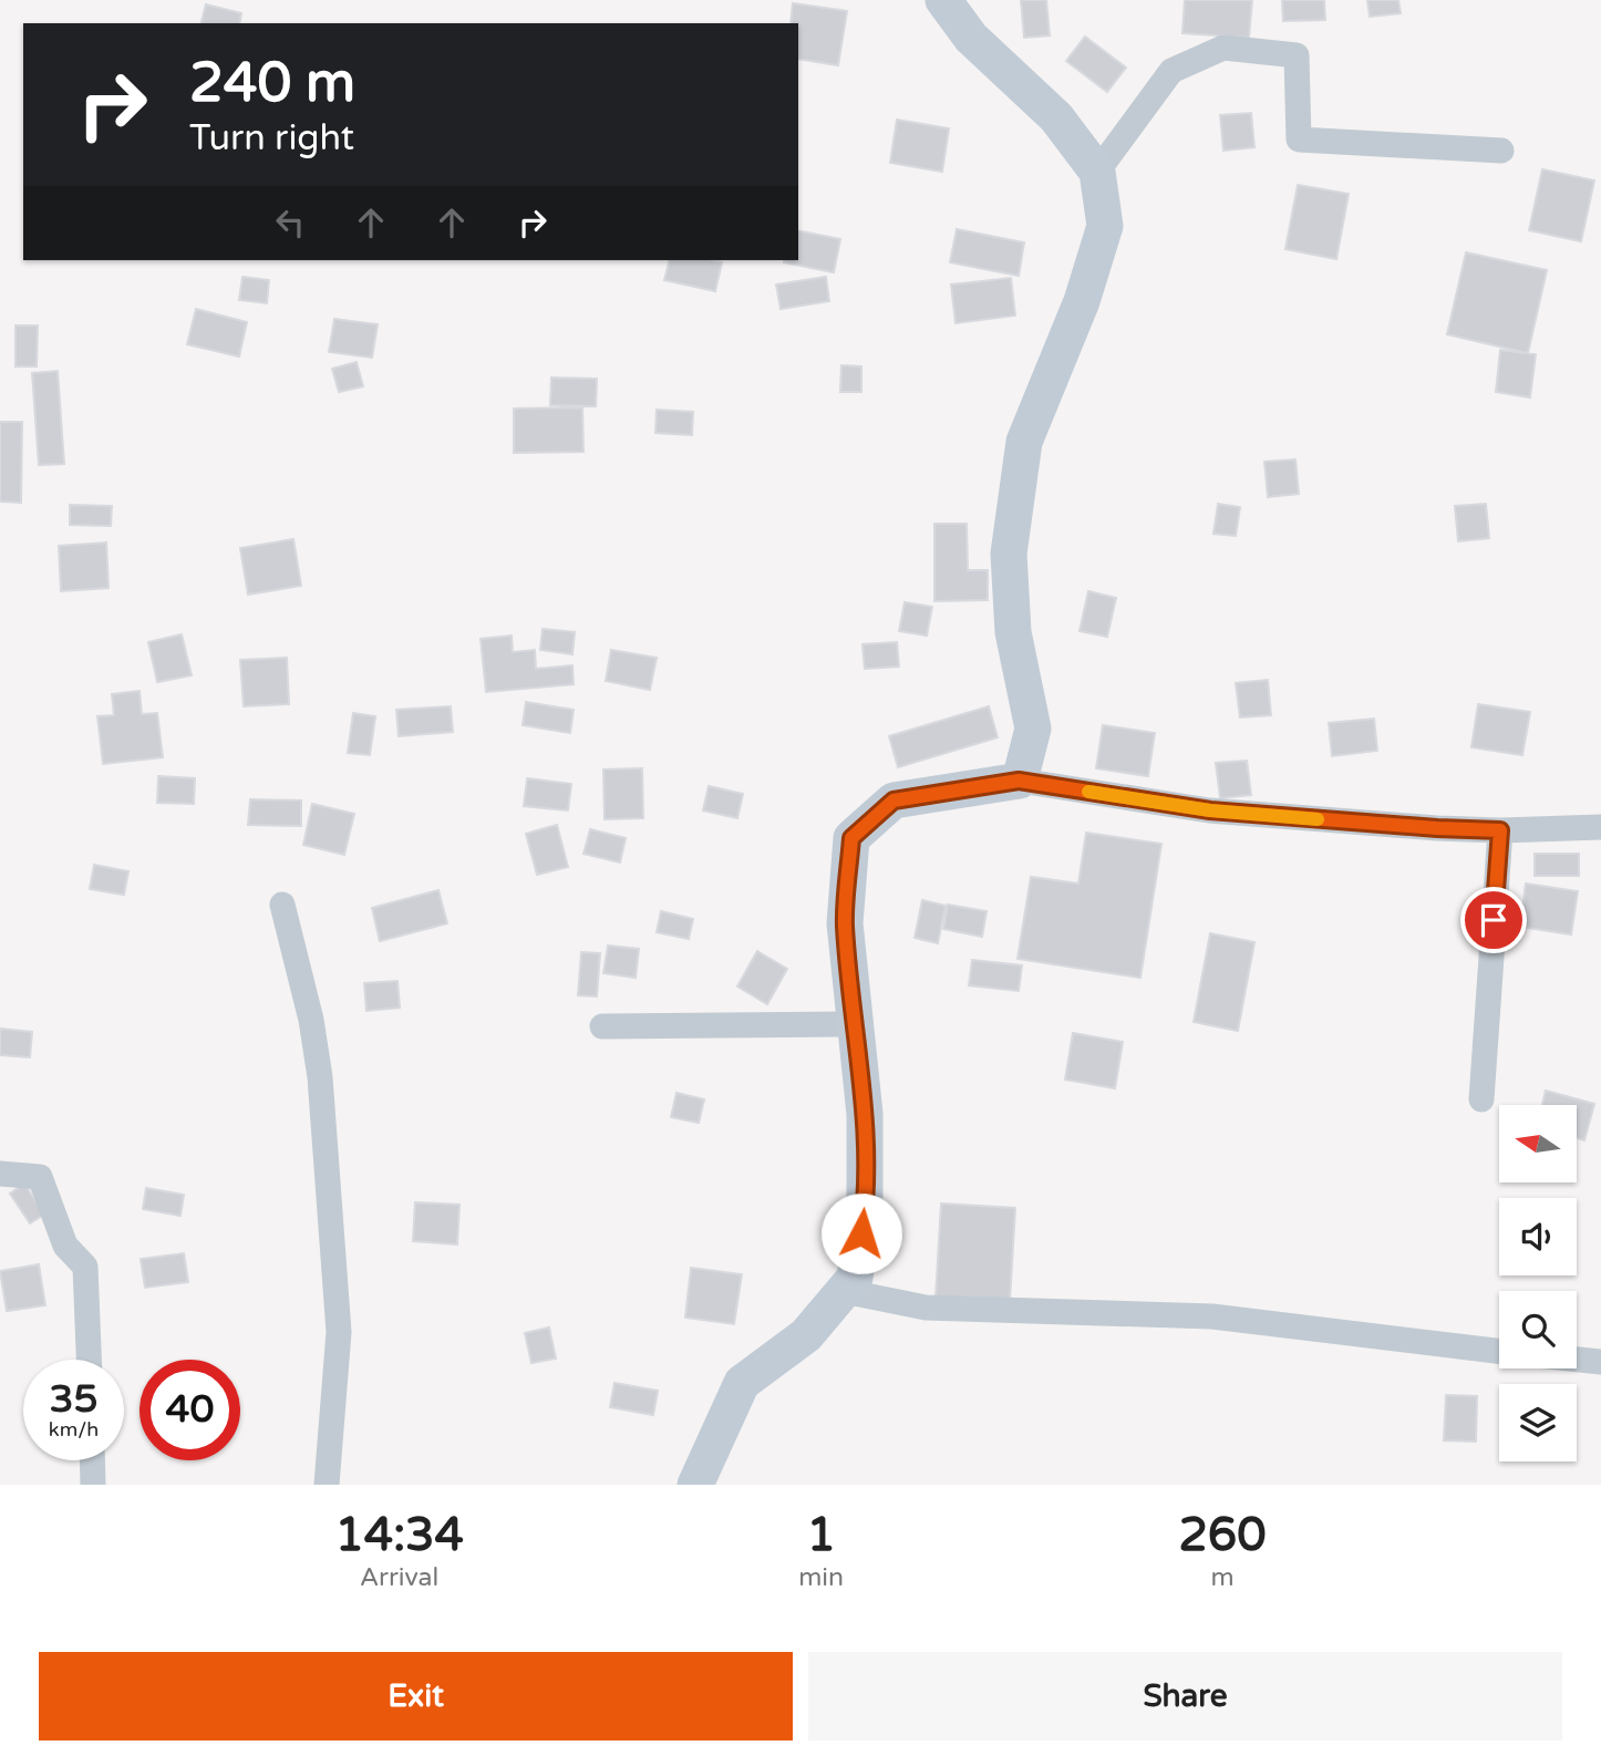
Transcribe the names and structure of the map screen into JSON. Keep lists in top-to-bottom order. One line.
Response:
{"north":"left","page":{"turn":["240 m","Turn right"],"speed":"35 km/h","limit":"40","eta":["14:34","Arrival","1","min","260","m"],"buttons":["Exit","Share"]}}
